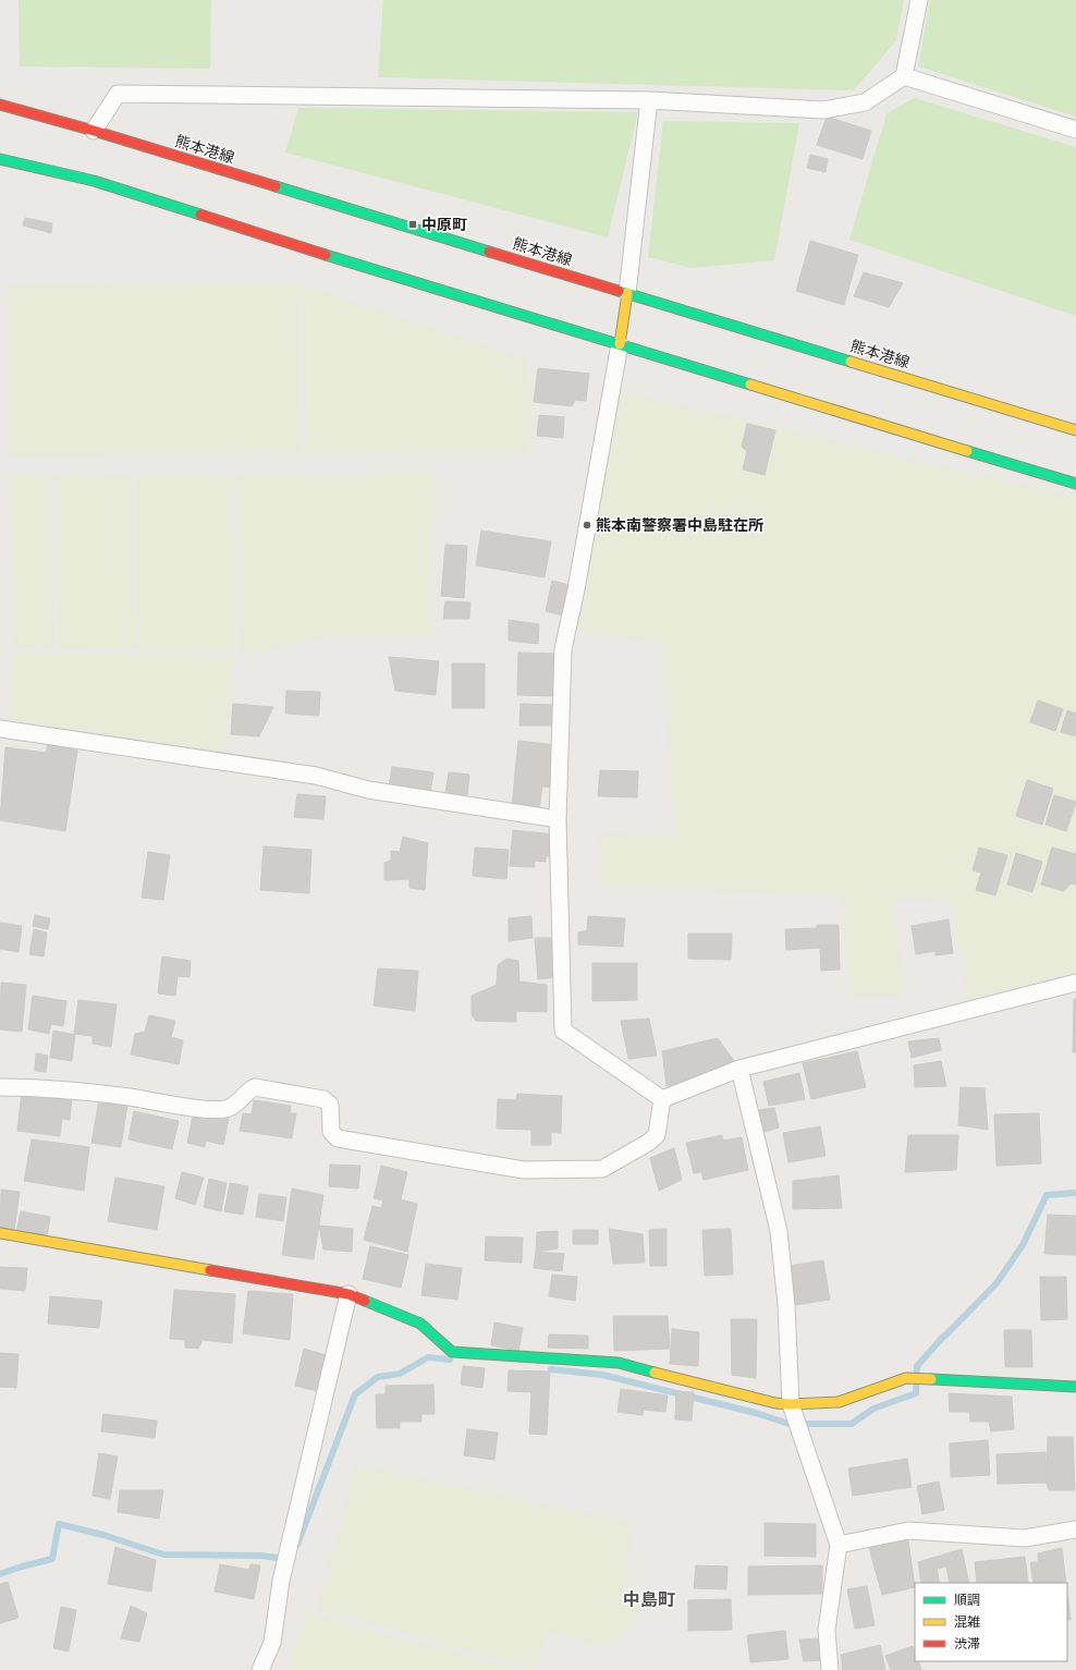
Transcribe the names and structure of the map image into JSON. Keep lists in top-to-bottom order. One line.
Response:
{"streets":{"main road":["熊本港線"]},"districts":["中島町"],"places":{"transit":["中原町"],"other":["熊本南警察署中島駐在所"]},"legend":["順調","混雑","渋滞"]}
